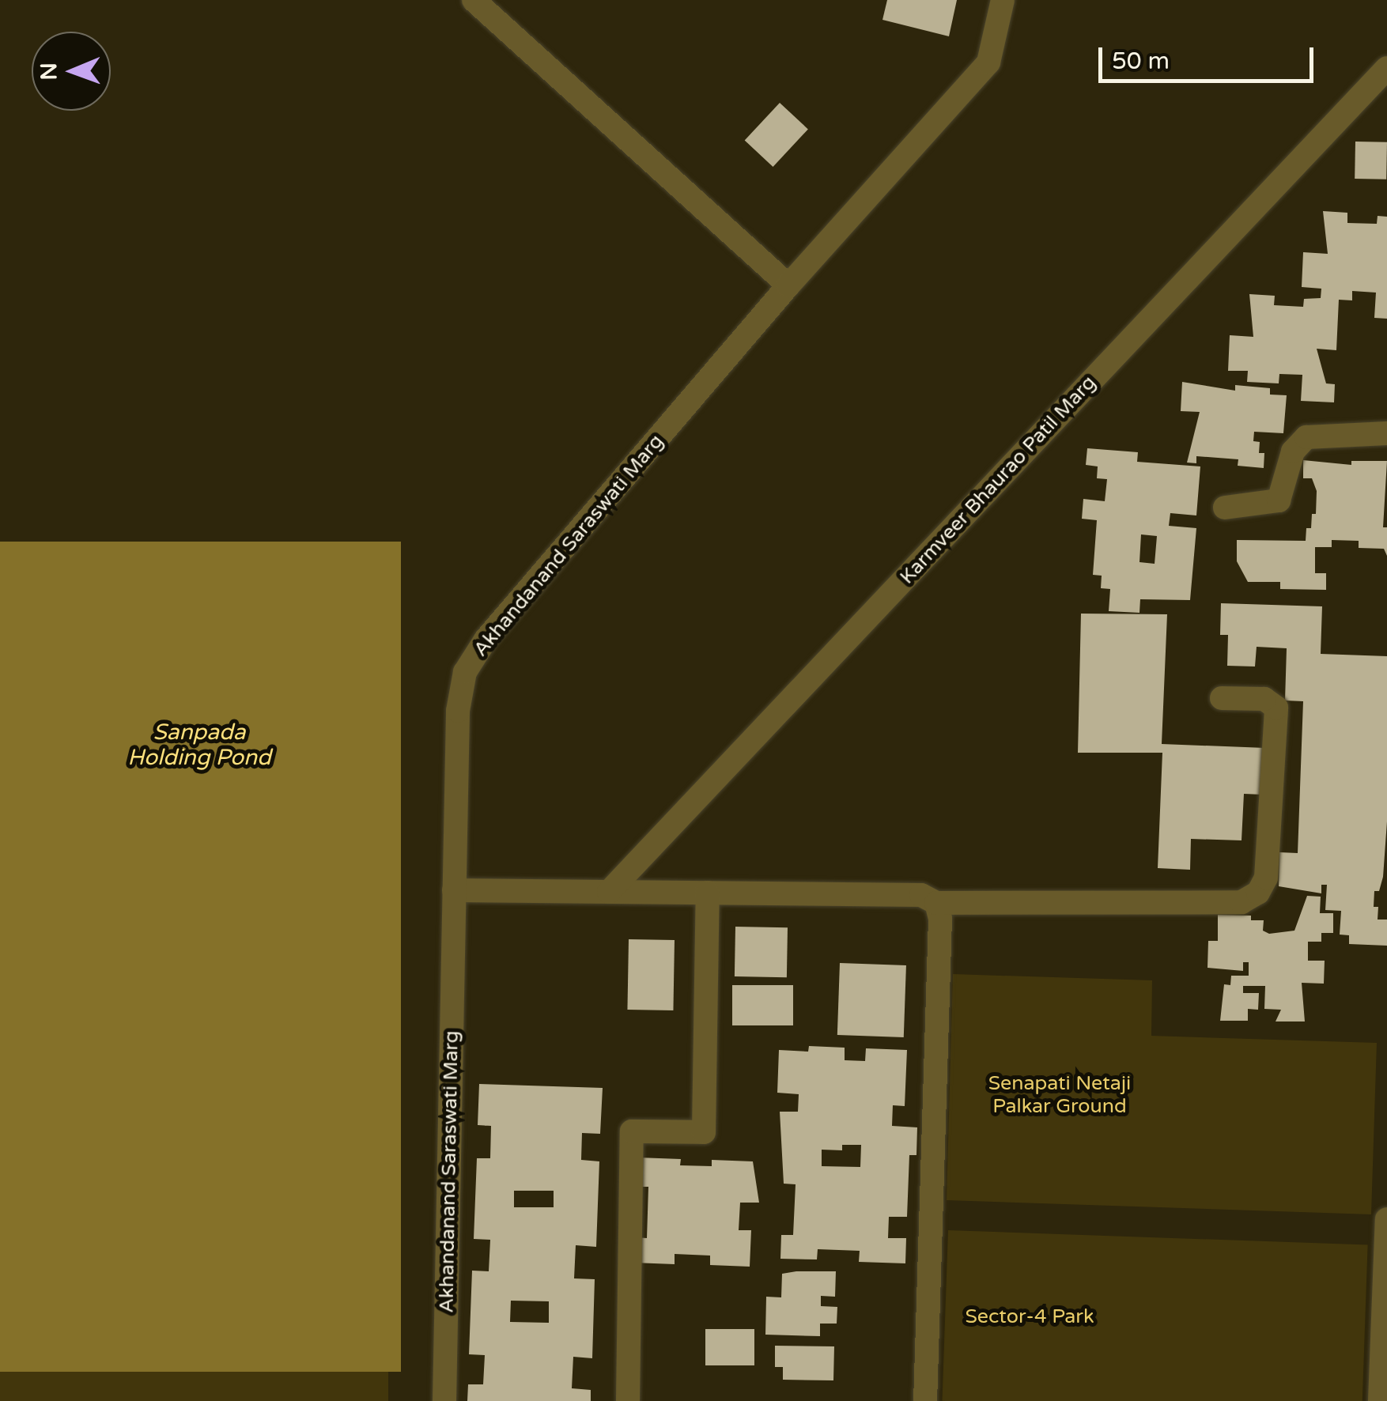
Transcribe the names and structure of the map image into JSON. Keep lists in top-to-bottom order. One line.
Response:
{"streets":{"street":["Karmveer Bhaurao Patil Marg","Akhandanand Saraswati Marg"]},"water":["Sanpada Holding Pond"],"parks":["Senapati Netaji Palkar Ground","Sector-4 Park"],"scale_bar":"50 m","north":"left"}
